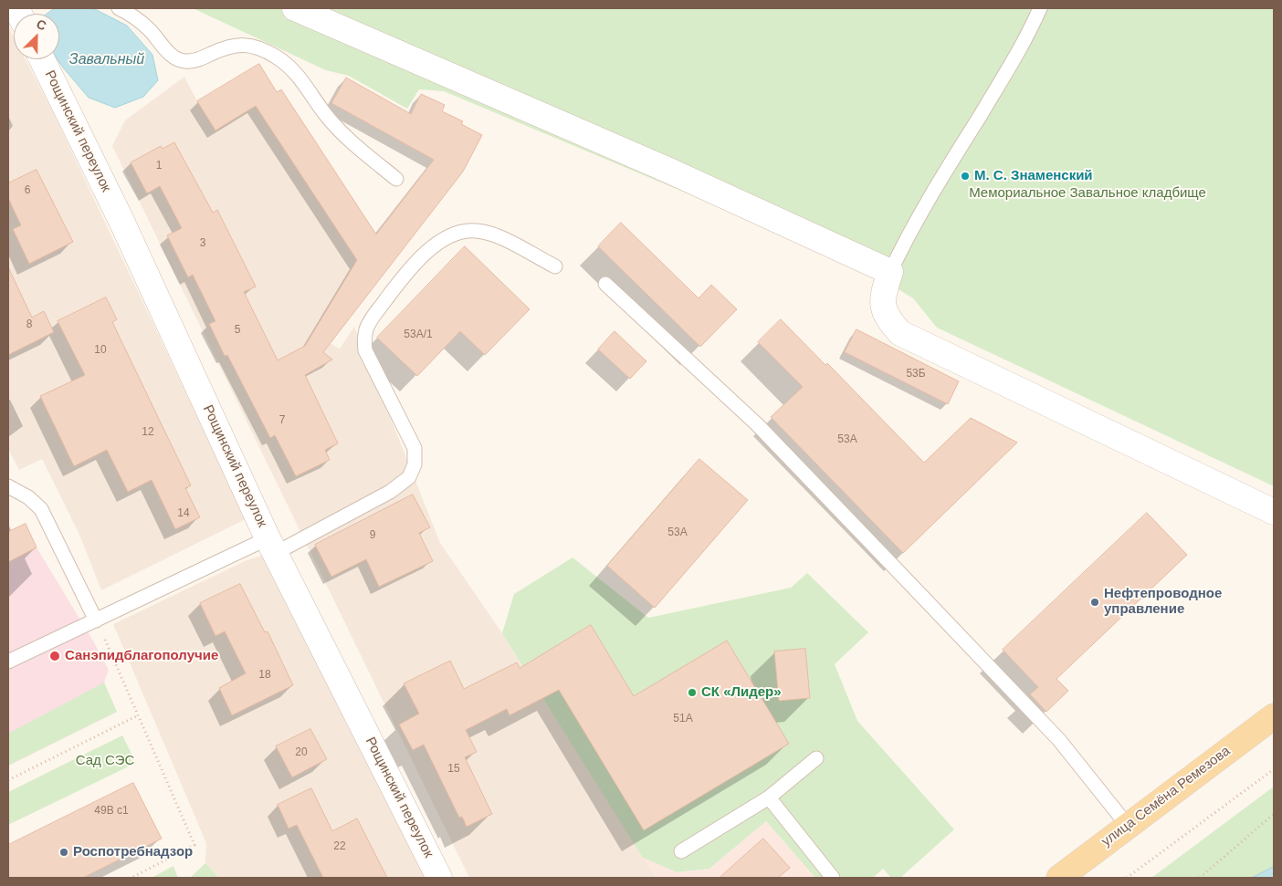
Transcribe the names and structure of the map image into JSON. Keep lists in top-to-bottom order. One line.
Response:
{"streets":{"main road":["улица Семёна Ремезова"],"street":["Рощинский переулок"]},"water":["Завальный"],"parks":["Мемориальное Завальное кладбище","Сад СЭС"],"places":["М. С. Знаменский","Нефтепроводное управление","Санэпидблагополучие","СК «Лидер»","Роспотребнадзор"],"house_numbers":["1","6","3","8","5","53А/1","10","53Б","7","12","53А","14","53А","9","18","51А","20","15","49В с1","22"],"north":"top right"}
